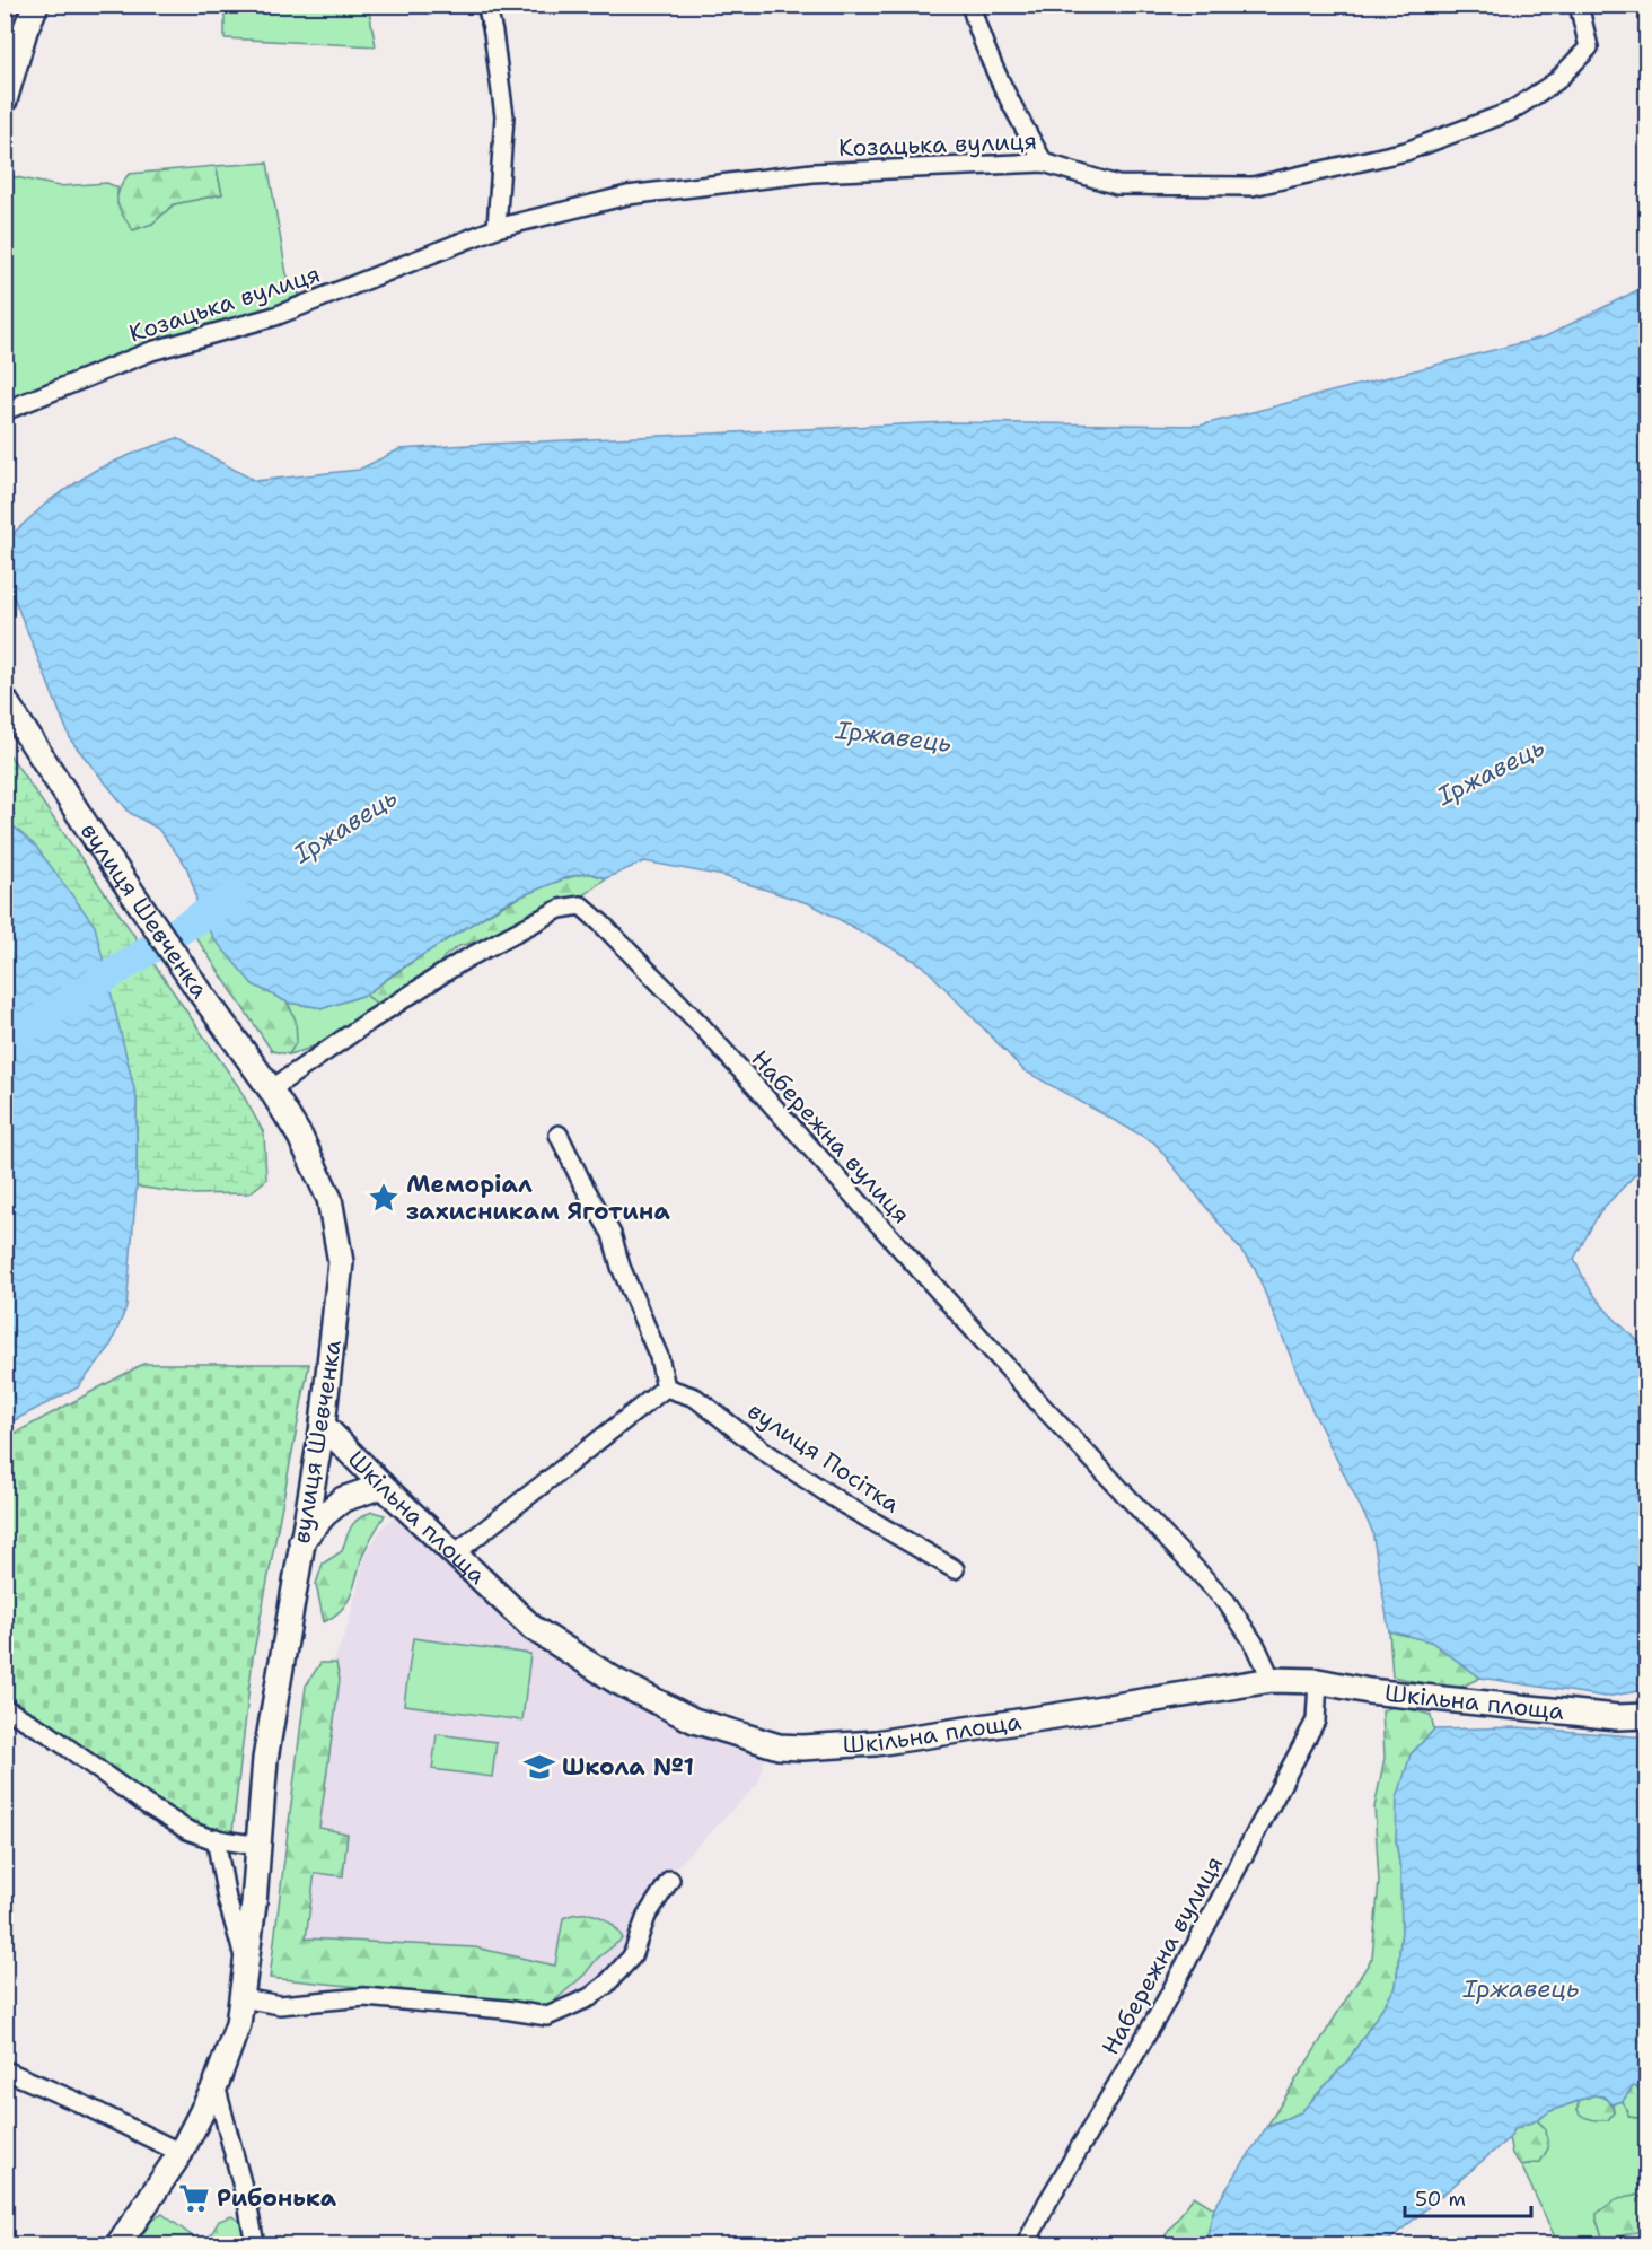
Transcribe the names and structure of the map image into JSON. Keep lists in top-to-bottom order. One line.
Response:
{"streets":{"street":["Козацька вулиця","вулиця Шевченка","Набережна вулиця","вулиця Посітка","Шкільна площа"]},"crossings":[["вулиця Шевченка","Набережна вулиця"],["вулиця Шевченка","Шкільна площа"],["Набережна вулиця","Шкільна площа"]],"water":["Іржавець"],"places":{"place":["Меморіал захисникам Яготина"],"school or university":["Школа №1"],"supermarket":["Рибонька"]},"scale_bar":"50 m"}
